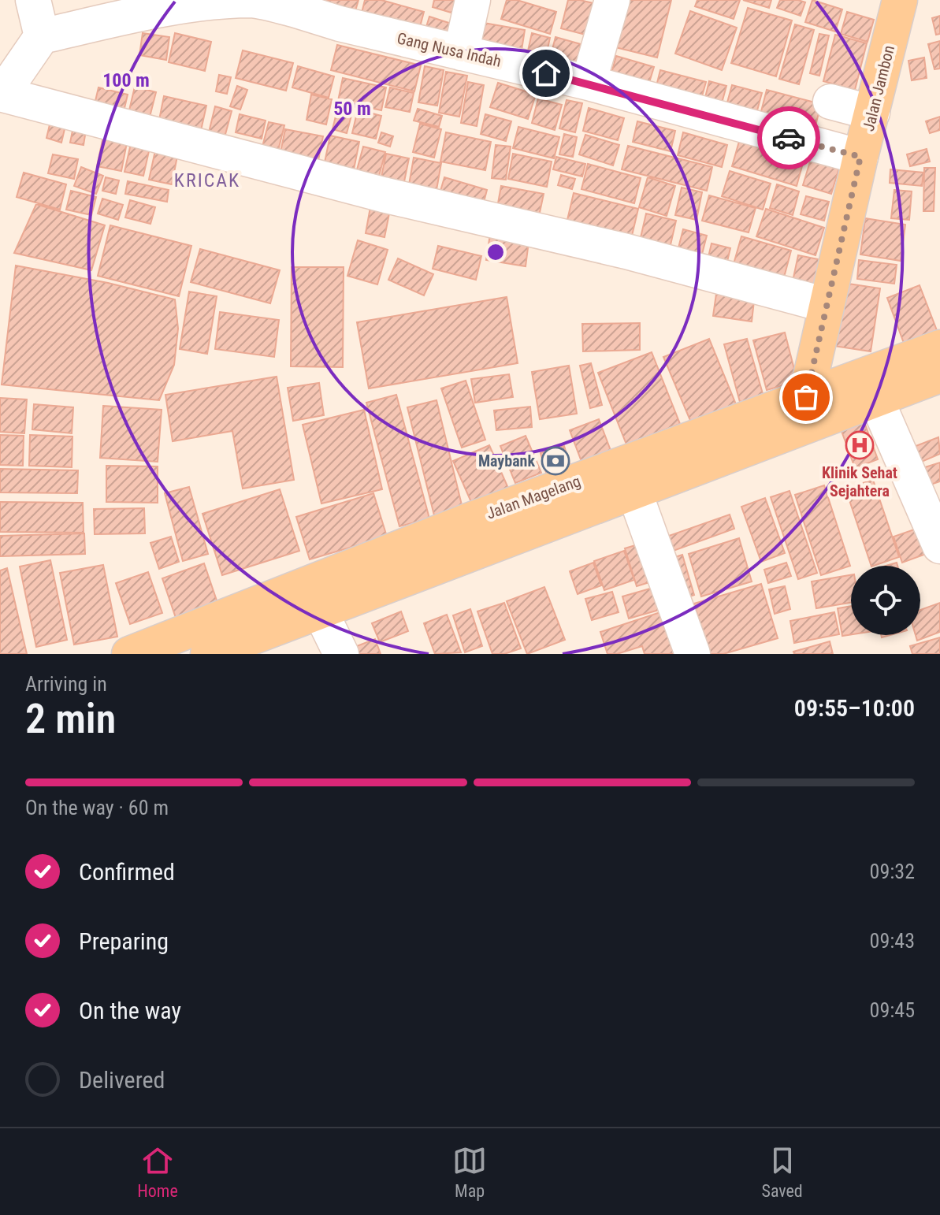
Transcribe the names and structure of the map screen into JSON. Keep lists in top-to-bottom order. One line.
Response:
{"streets":{"main road":["Jalan Jambon","Jalan Magelang"],"street":["Gang Nusa Indah"]},"crossings":[["Gang Nusa Indah","Jalan Jambon"],["Jalan Jambon","Jalan Magelang"]],"districts":["KRICAK"],"places":{"hospital":["Klinik Sehat Sejahtera"],"bank":["Maybank"]},"page":{"heading":["2 min","Arriving in","09:55–10:00"],"bar":"On the way · 60 m","list":[["Confirmed","09:32"],["Preparing","09:43"],["On the way","09:45"],"Delivered"],"tabs":["Home","Map","Saved"]},"rings":["100 m","50 m"]}
